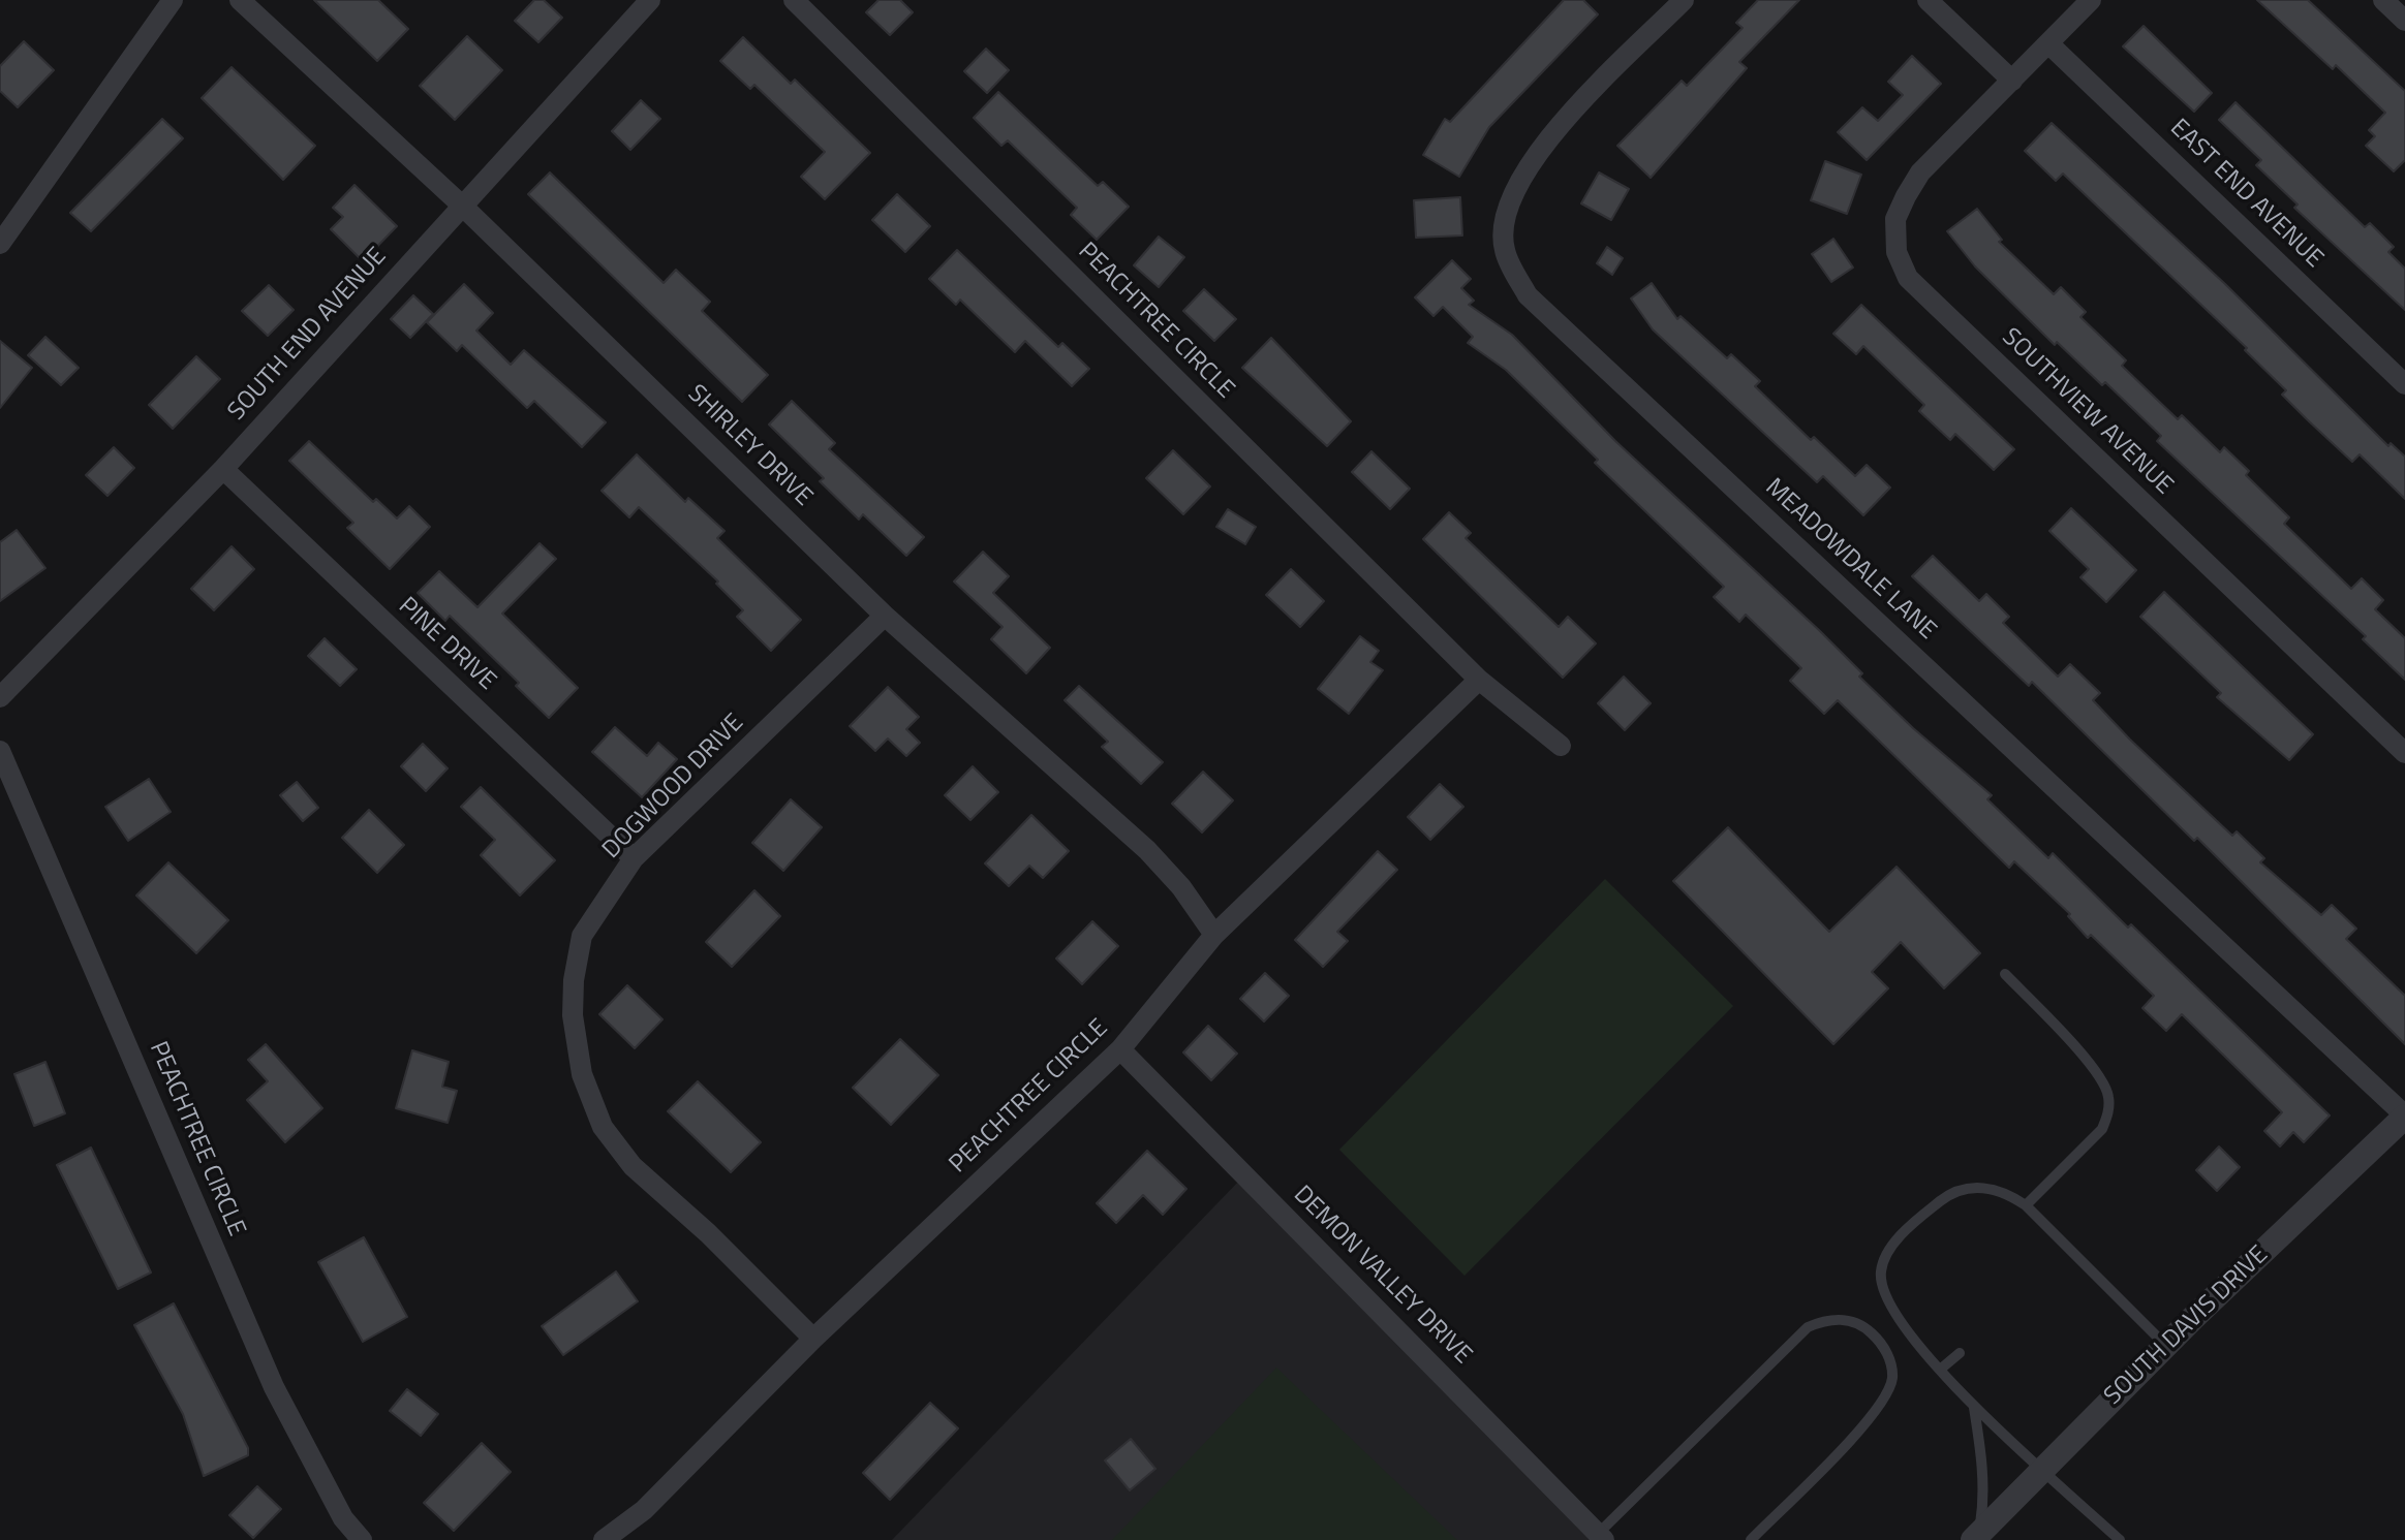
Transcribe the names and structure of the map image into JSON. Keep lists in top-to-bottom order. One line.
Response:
{"streets":{"street":["EAST END AVENUE","PEACHTREE CIRCLE","SOUTH END AVENUE","SOUTHVIEW AVENUE","SHIRLEY DRIVE","MEADOWDALE LANE","PINE DRIVE","DOGWOOD DRIVE","DEMON VALLEY DRIVE","SOUTH DAVIS DRIVE"]},"crossings":[["EAST END AVENUE","SOUTHVIEW AVENUE"],["PEACHTREE CIRCLE","SHIRLEY DRIVE"],["PEACHTREE CIRCLE","DOGWOOD DRIVE"],["PEACHTREE CIRCLE","DEMON VALLEY DRIVE"],["SOUTH END AVENUE","SHIRLEY DRIVE"],["SOUTH END AVENUE","PINE DRIVE"],["SHIRLEY DRIVE","DOGWOOD DRIVE"],["MEADOWDALE LANE","SOUTH DAVIS DRIVE"],["PINE DRIVE","DOGWOOD DRIVE"]]}
